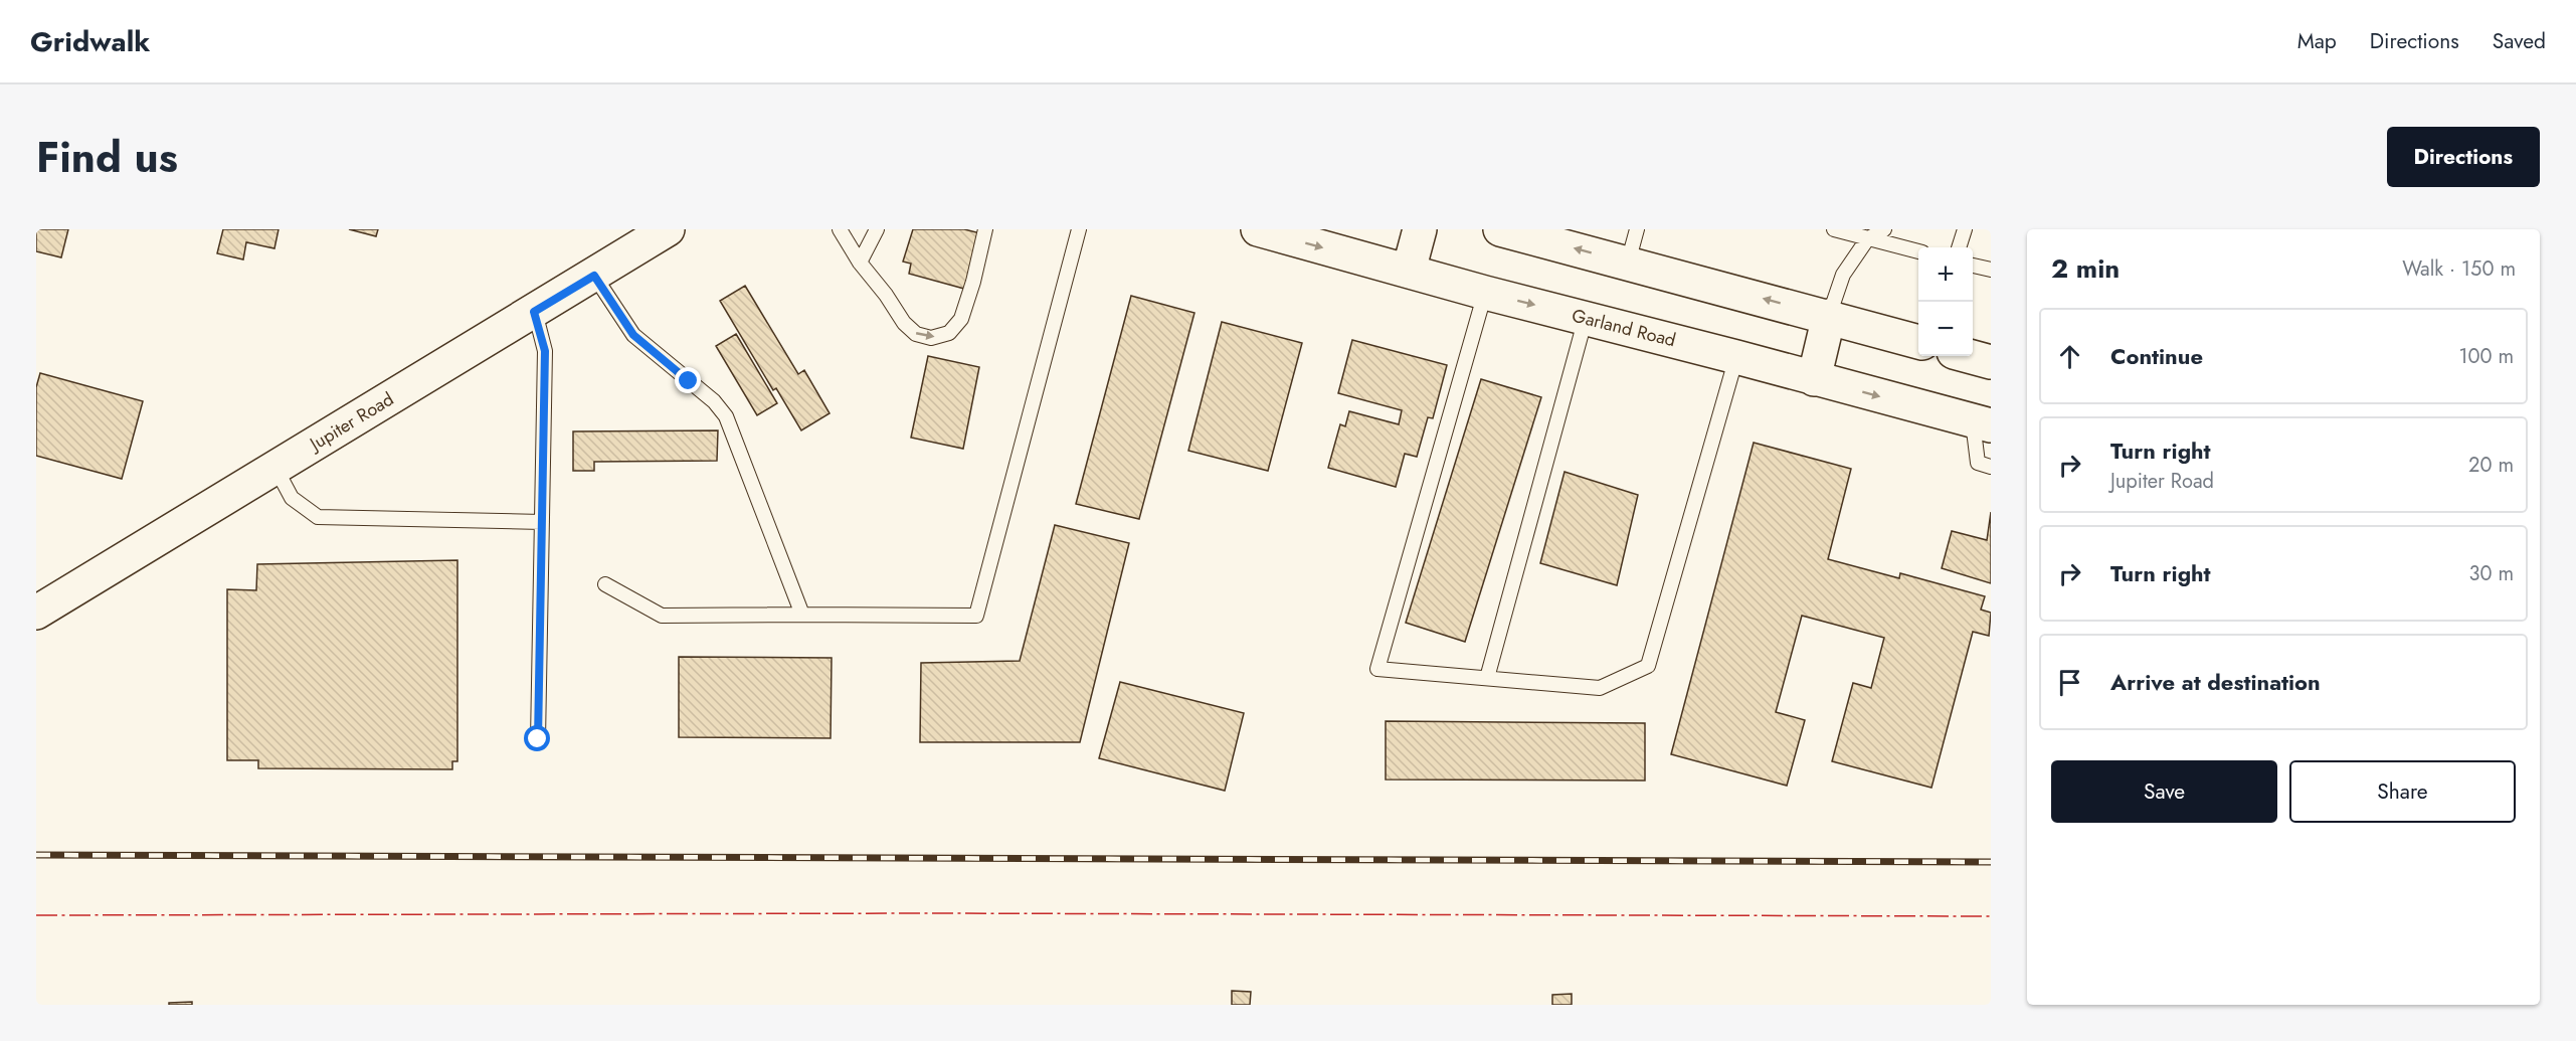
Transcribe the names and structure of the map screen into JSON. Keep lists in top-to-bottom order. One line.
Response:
{"streets":{"main road":["Garland Road","Jupiter Road"]},"page":{"header":"Gridwalk","nav":["Map","Directions","Saved"],"title":"Find us","buttons":["Directions",["Save","Share"]],"heading":["2 min","Walk · 150 m"],"map_buttons":["+","−"],"list":[["Continue","100 m"],["Turn right","Jupiter Road","20 m"],["Turn right","30 m"],"Arrive at destination"]}}
